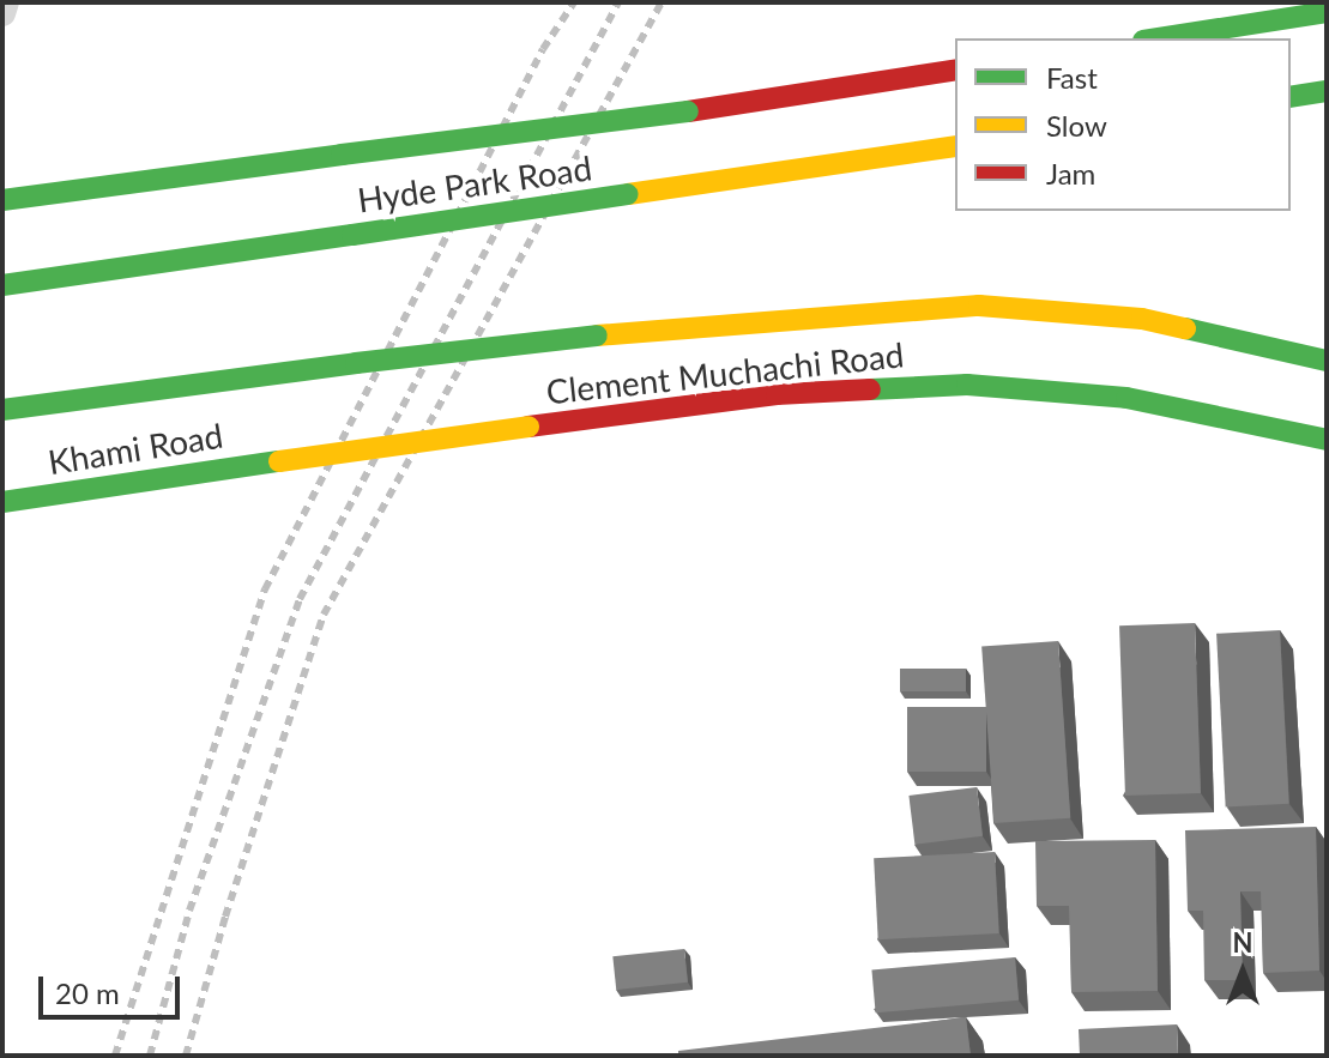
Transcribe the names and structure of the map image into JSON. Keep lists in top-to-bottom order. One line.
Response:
{"streets":{"main road":["Hyde Park Road","Clement Muchachi Road","Khami Road"]},"crossings":[["Clement Muchachi Road","Khami Road"]],"legend":["Fast","Slow","Jam"],"scale_bar":"20 m","north":"top"}
